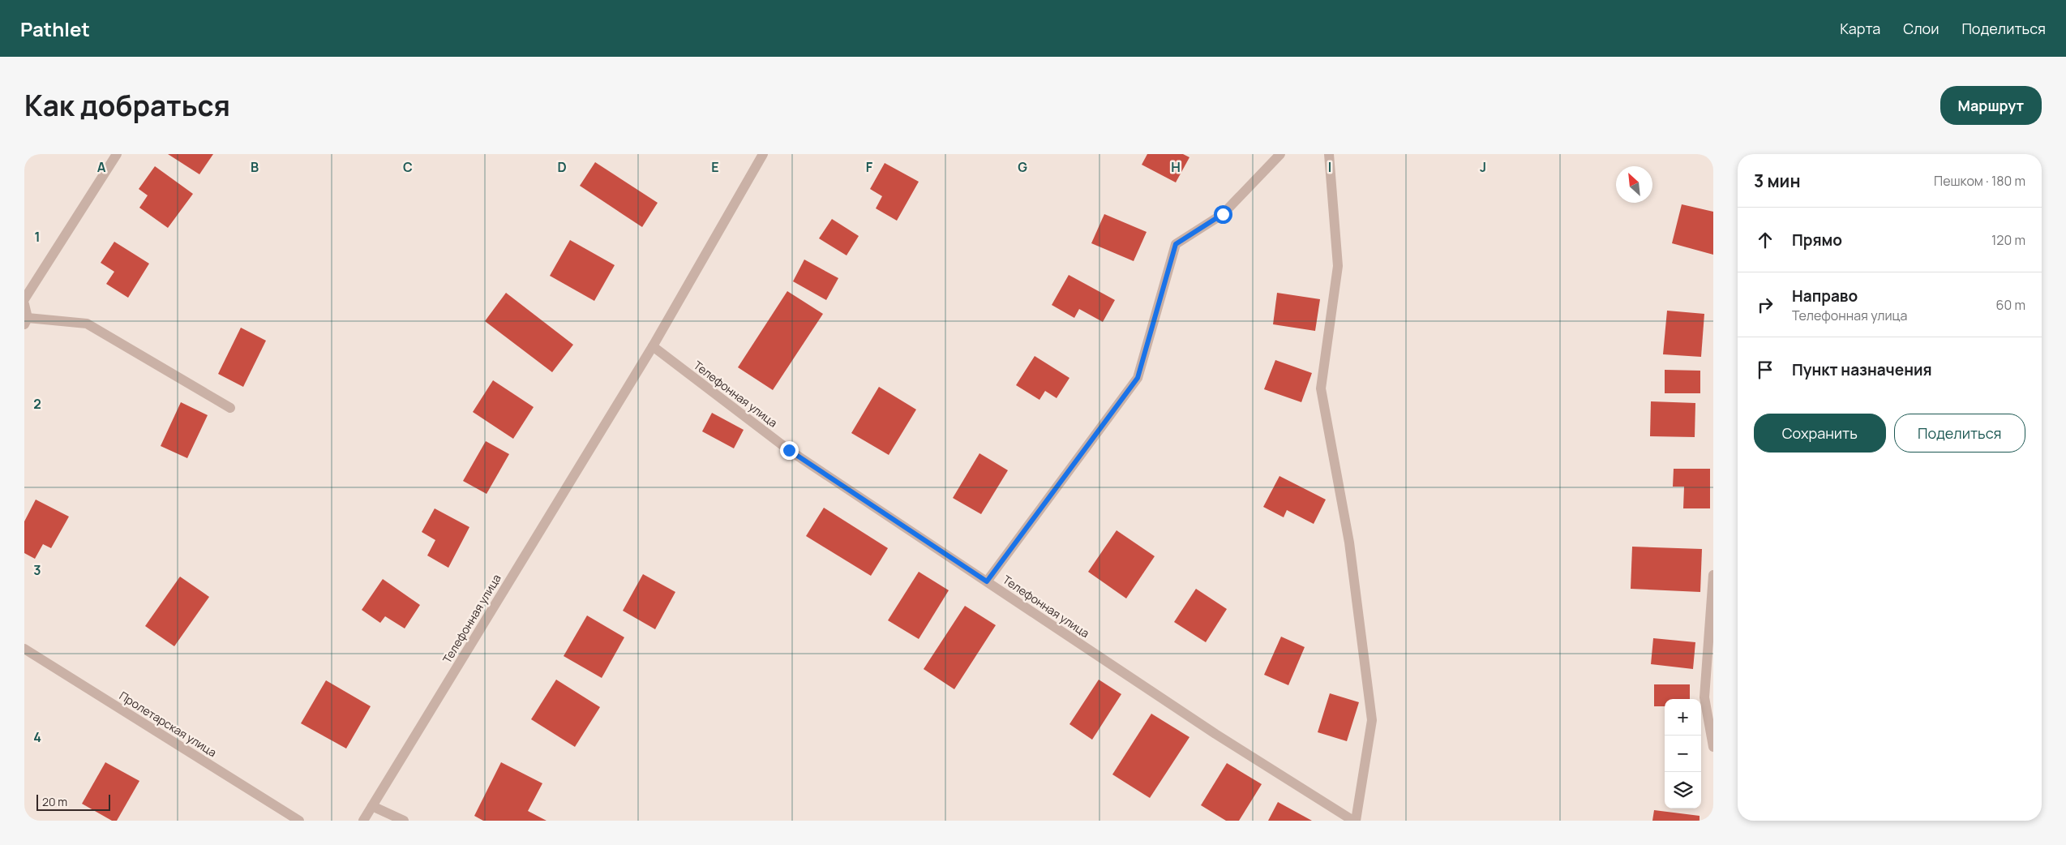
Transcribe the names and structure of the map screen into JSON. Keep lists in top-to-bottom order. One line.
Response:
{"streets":{"street":["Телефонная улица","Пролетарская улица"]},"scale_bar":"20 m","north":"top left","page":{"header":"Pathlet","nav":["Карта","Слои","Поделиться"],"title":"Как добраться","buttons":["Маршрут",["Сохранить","Поделиться"]],"heading":["3 мин","Пешком · 180 m"],"list":[["Прямо","120 m"],["Направо","Телефонная улица","60 m"],"Пункт назначения"],"map_buttons":["+","−"],"scale":"20 m"},"grid":{"columns":["A","B","C","D","E","F","G","H","I","J"],"rows":["1","2","3","4"]}}
